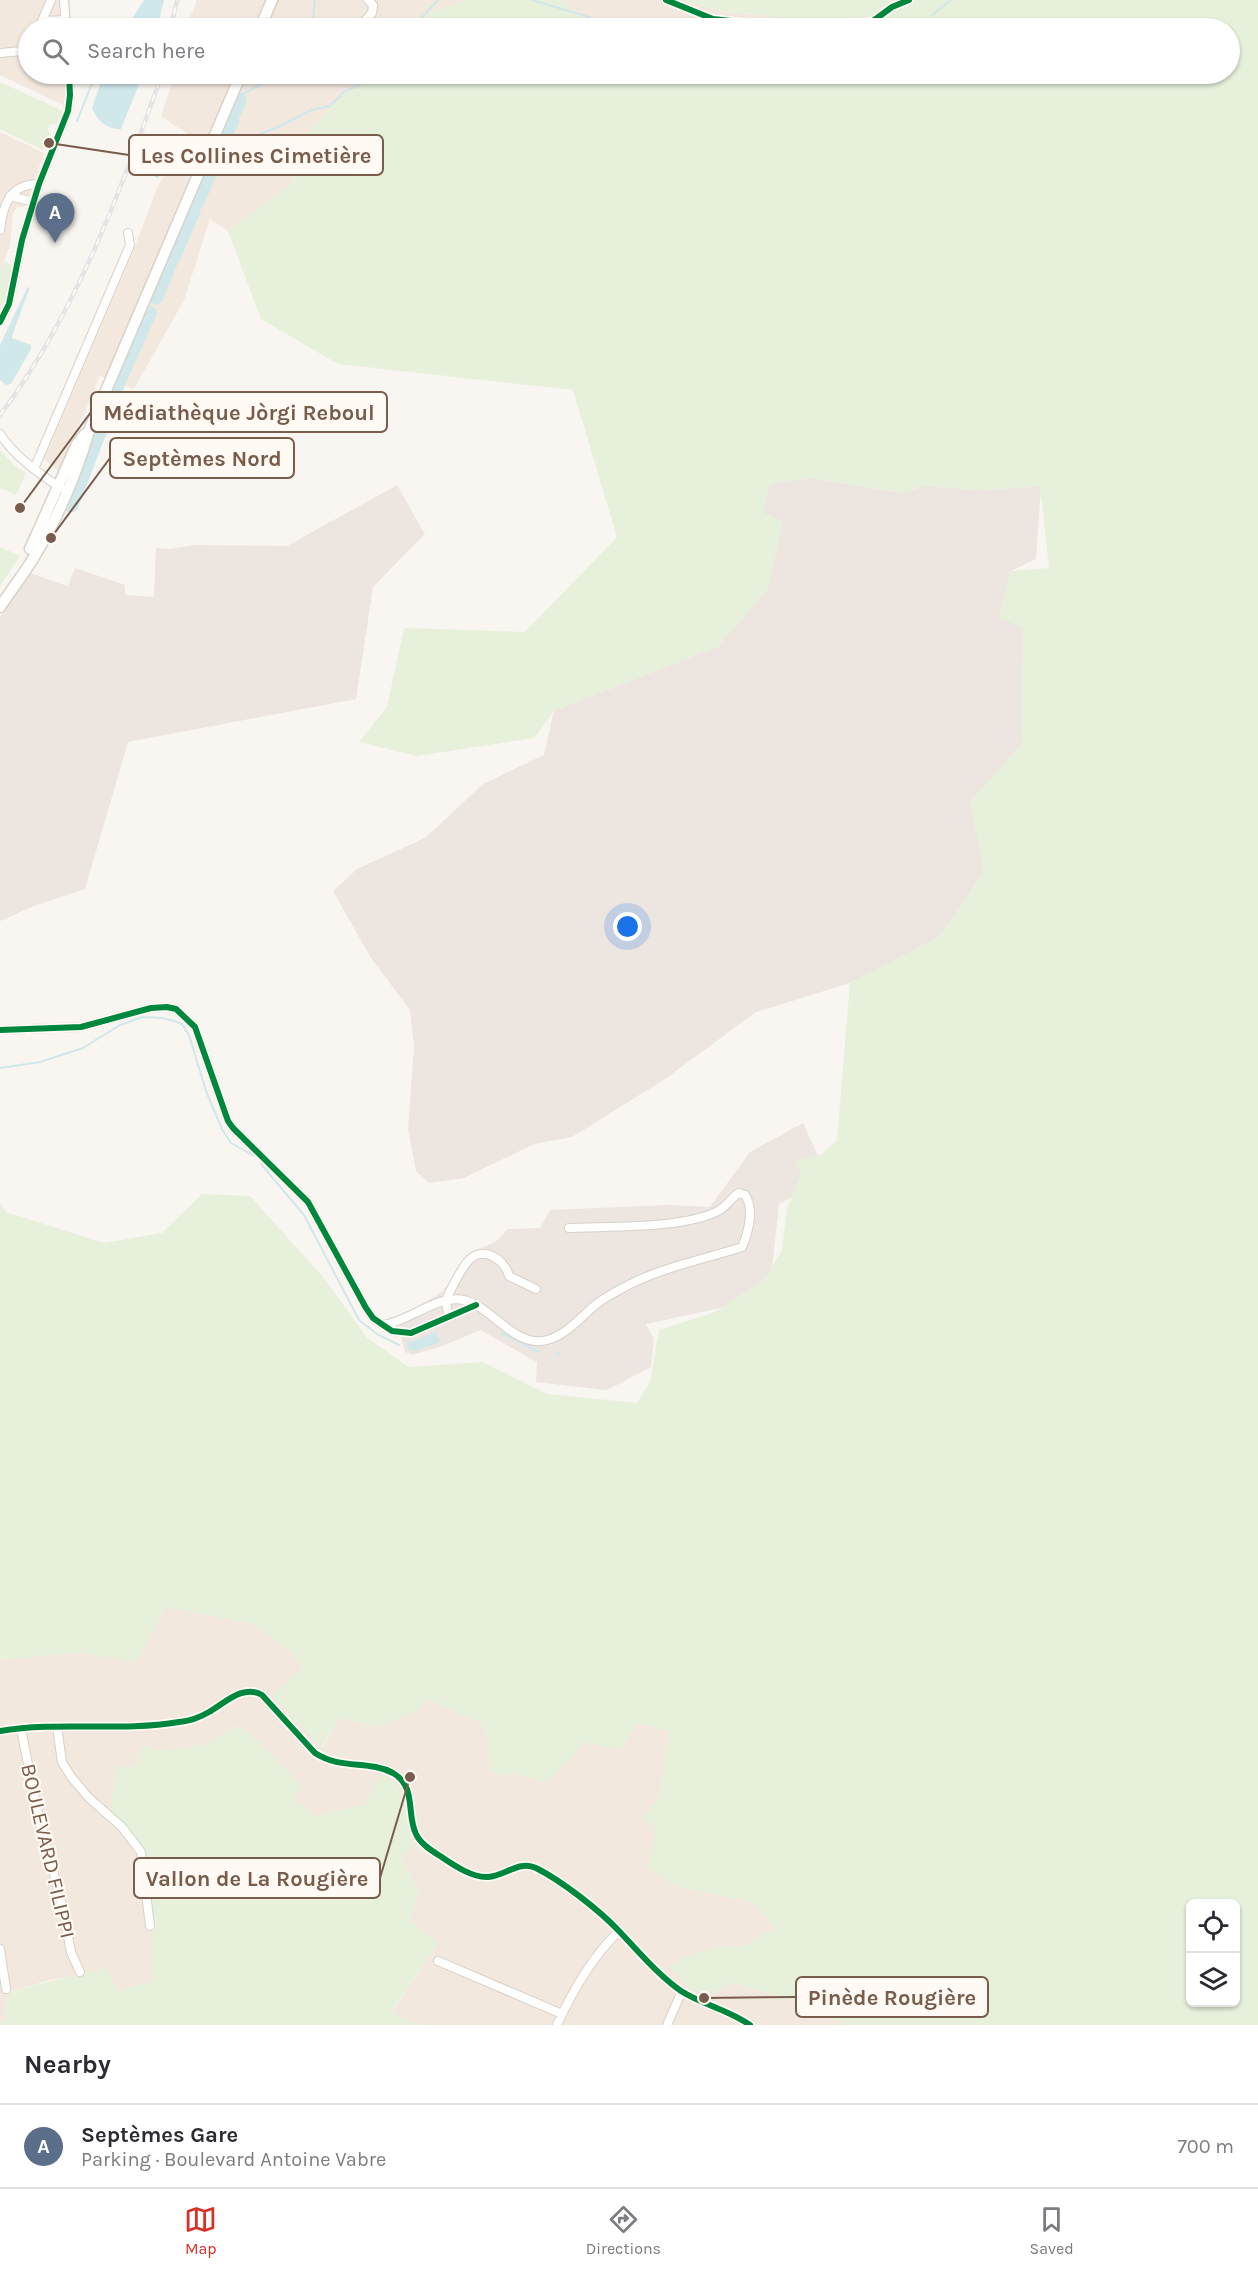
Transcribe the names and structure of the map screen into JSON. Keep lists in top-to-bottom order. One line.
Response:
{"streets":{"street":["BOULEVARD FILIPPI"]},"places":["Les Collines Cimetière","Médiathèque Jòrgi Reboul","Septèmes Nord","Vallon de La Rougière","Pinède Rougière"],"page":{"search":"Search here","pins":"A","heading":"Nearby","list":[{"mark":"A","name":"Septèmes Gare","note":"Parking · Boulevard Antoine Vabre","value":"700 m"}],"nav":["Map","Directions","Saved"]}}
